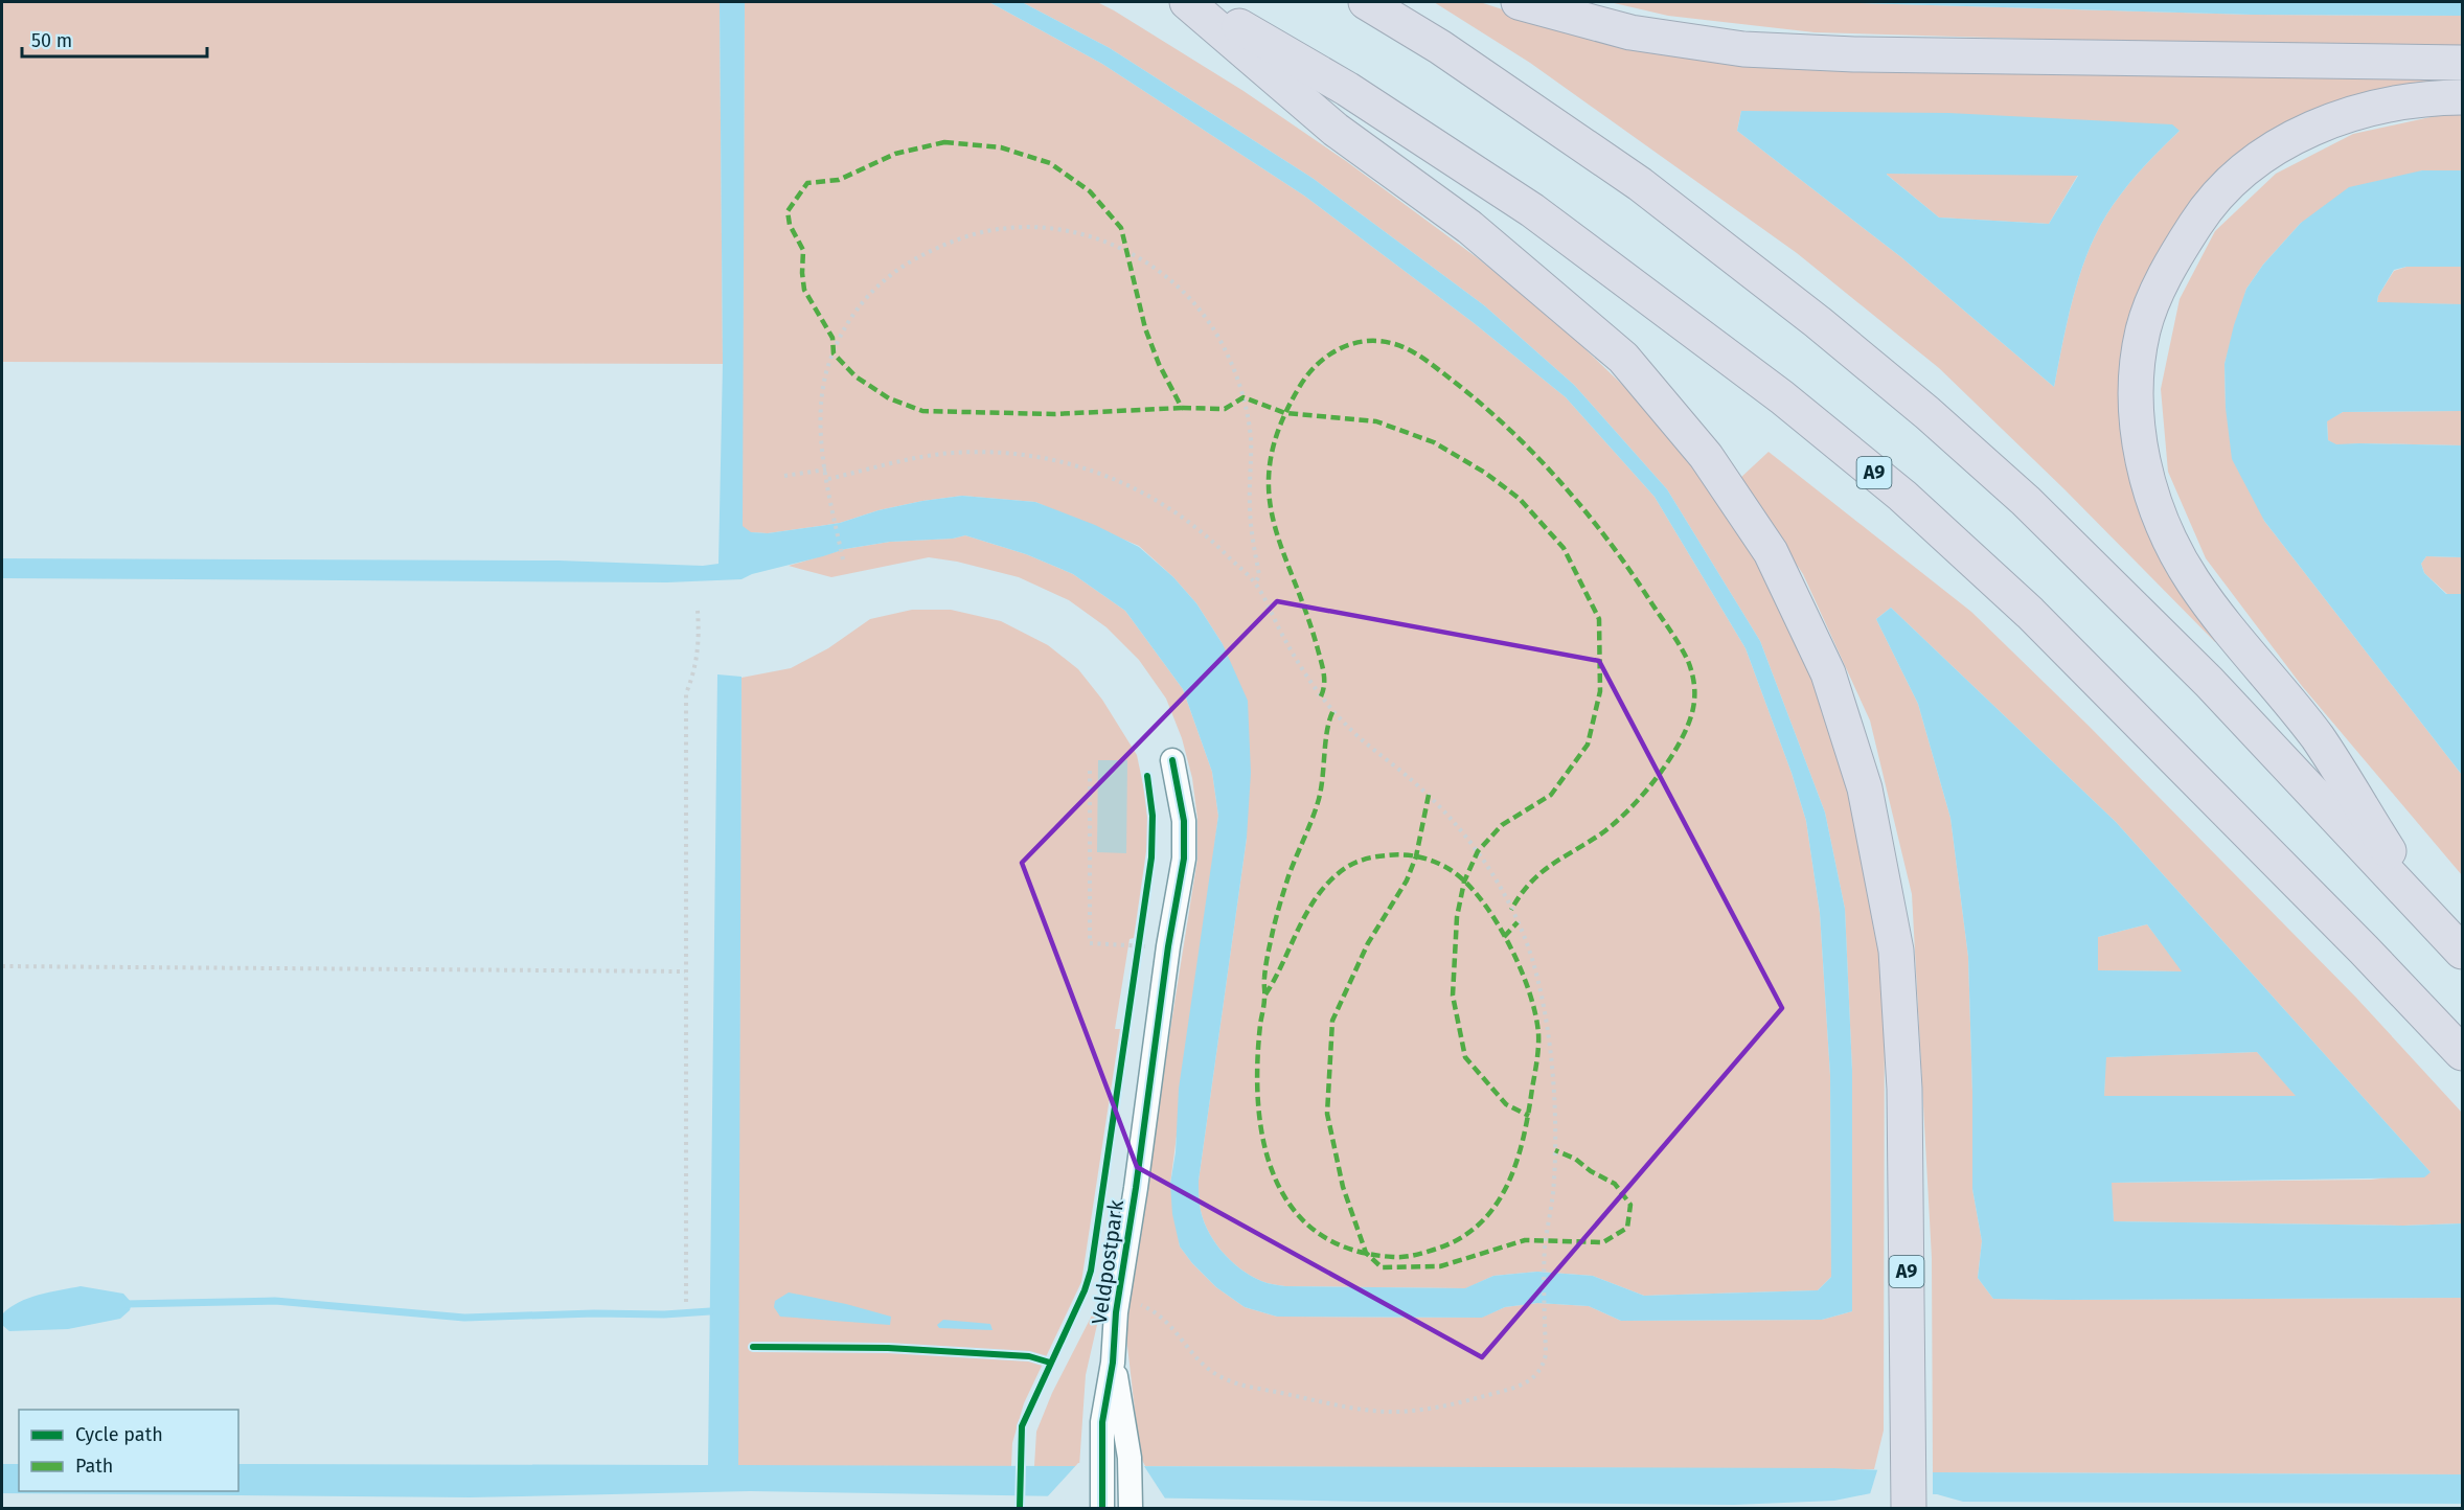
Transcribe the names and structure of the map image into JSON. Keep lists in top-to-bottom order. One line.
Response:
{"streets":{"highway":["A9"],"street":["Veldpostpark"]},"legend":["Cycle path","Path"],"scale_bar":"50 m"}
